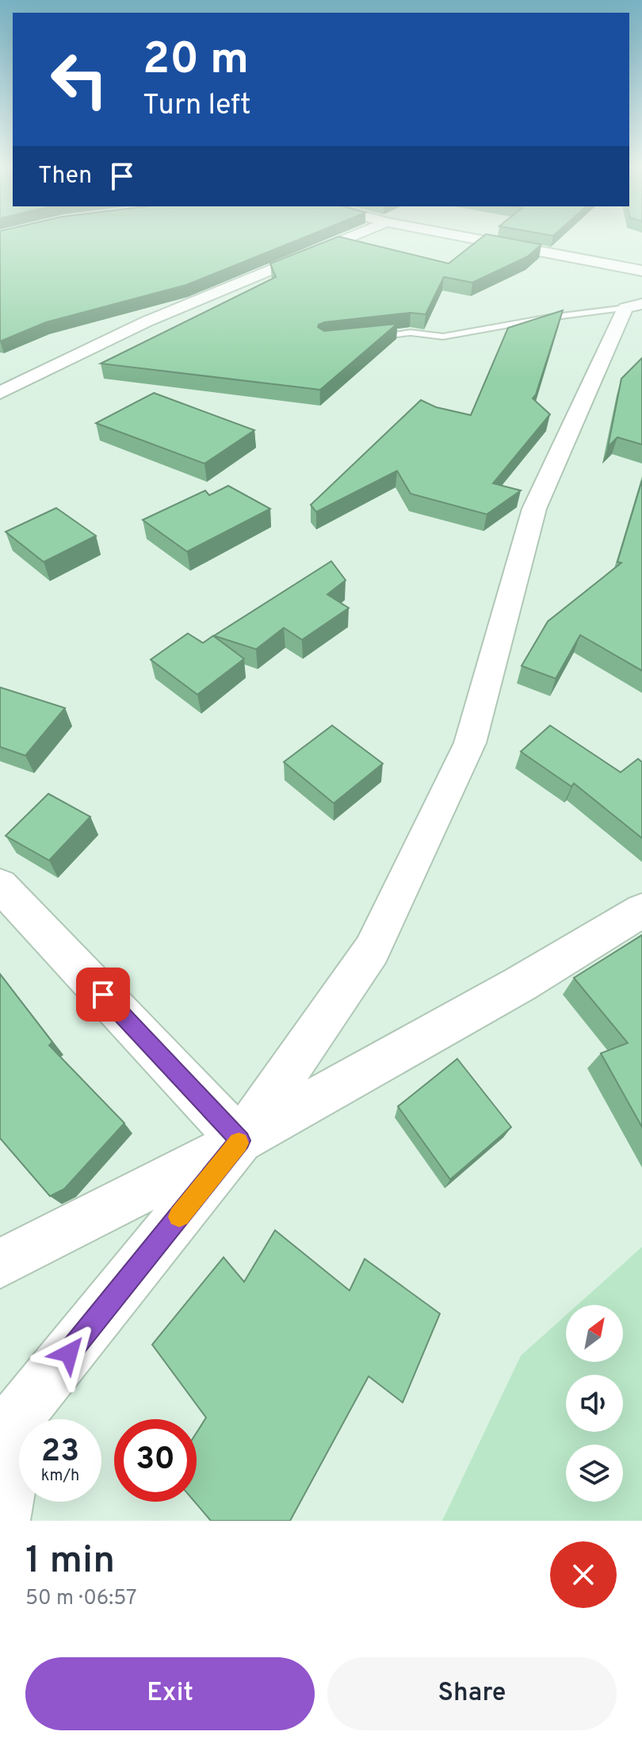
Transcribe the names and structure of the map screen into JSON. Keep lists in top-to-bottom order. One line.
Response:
{"north":"top right","page":{"turn":["20 m","Turn left"],"then":"Then","speed":"23 km/h","limit":"30","heading":["1 min","50 m · 06:57"],"buttons":["Exit","Share"]}}
